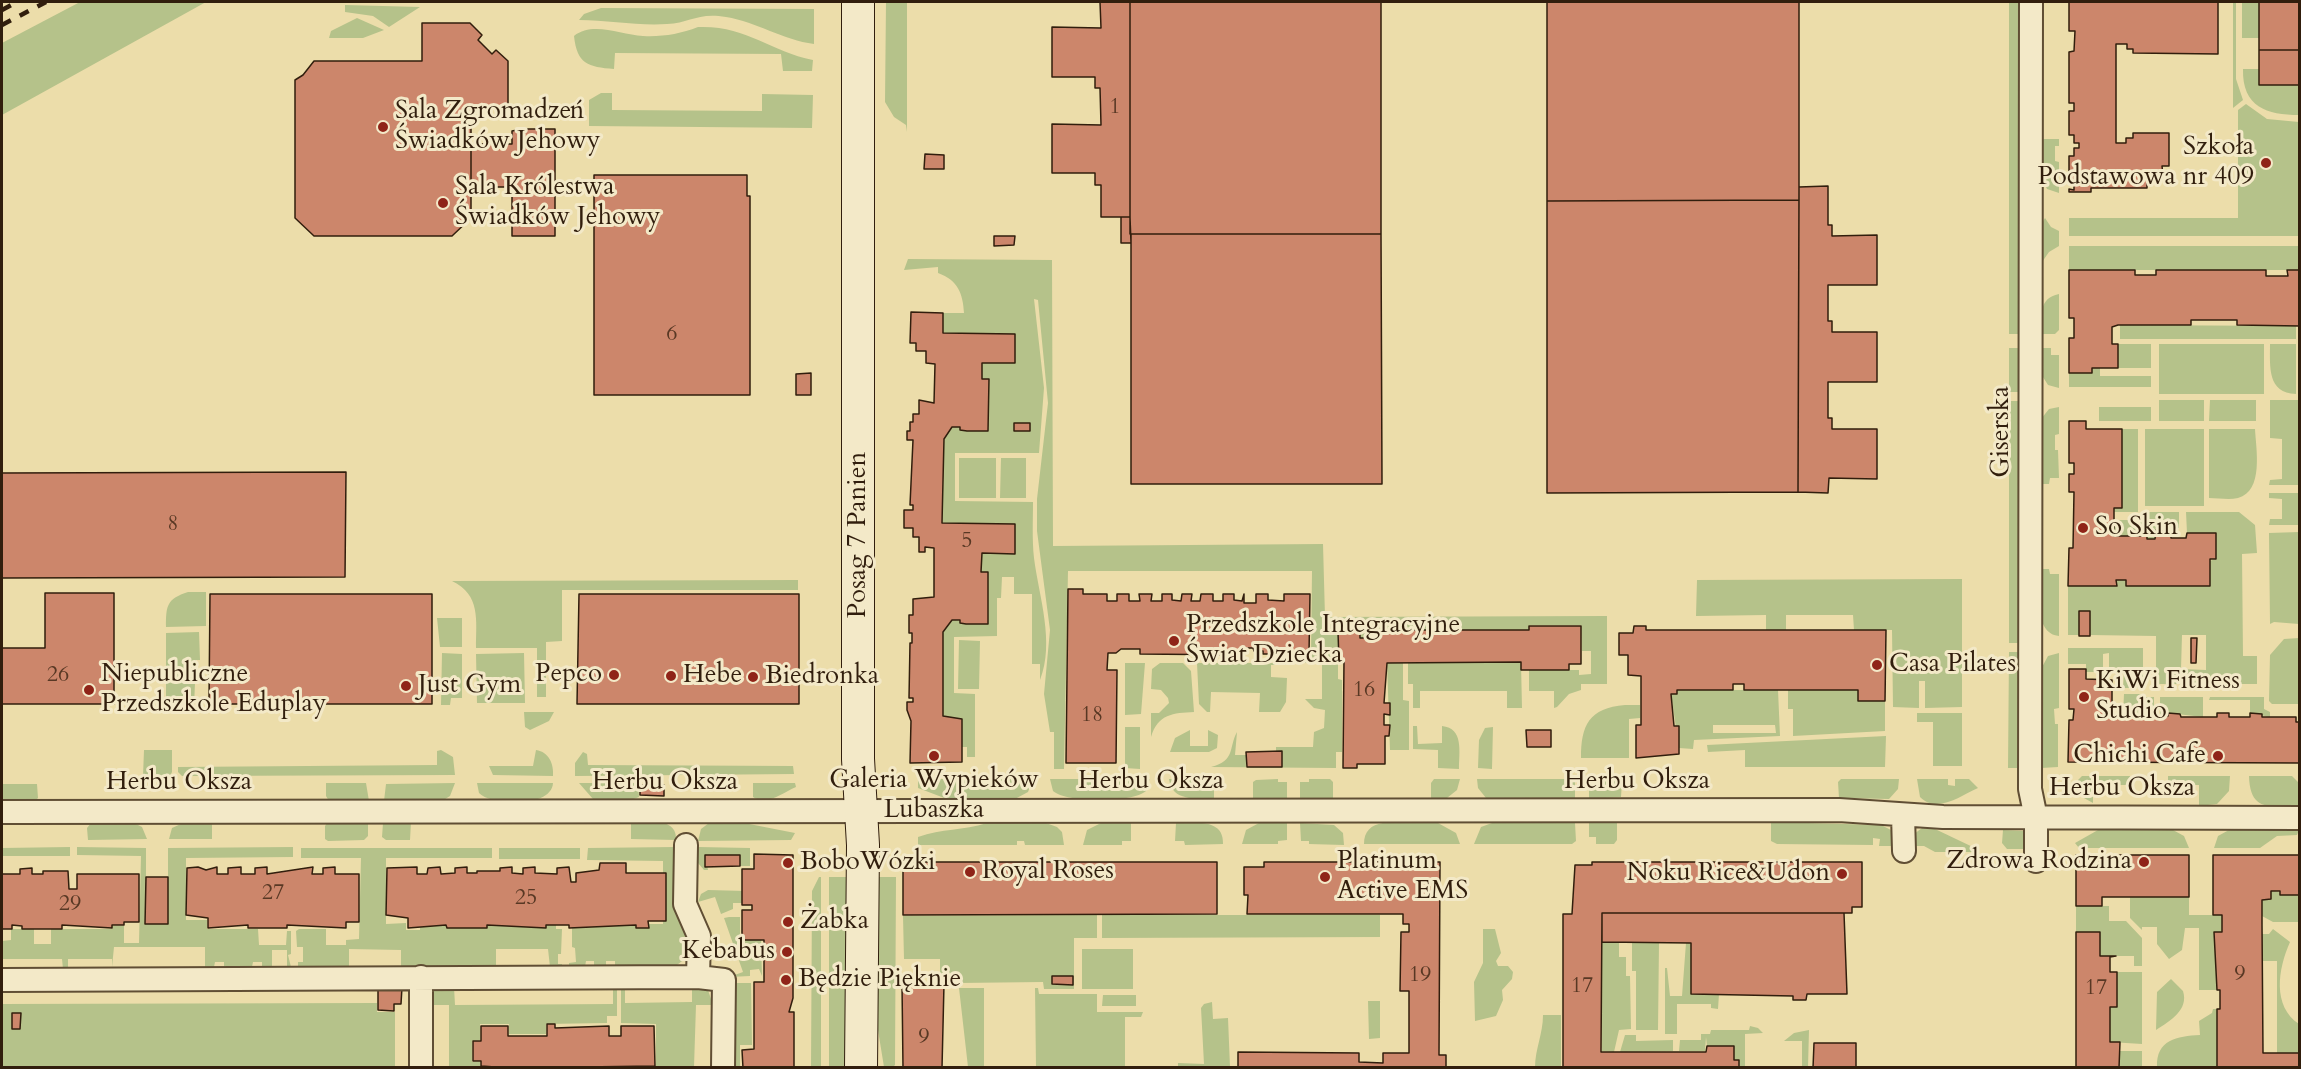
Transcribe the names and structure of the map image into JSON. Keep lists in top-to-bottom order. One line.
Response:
{"streets":{"street":["Giserska","Posag 7 Panien","Herbu Oksza"]},"crossings":[["Giserska","Herbu Oksza"],["Posag 7 Panien","Herbu Oksza"]],"places":["Sala Zgromadzeń Świadków Jehowy","Szkoła Podstawowa nr 409","Sala Królestwa Świadków Jehowy","So Skin","Przedszkole Integracyjne Świat Dziecka","Casa Pilates","Pepco","Hebe","Biedronka","Just Gym","Niepubliczne Przedszkole Eduplay","KiWi Fitness Studio","Galeria Wypieków Lubaszka","Chichi Cafe","Zdrowa Rodzina","BoboWózki","Royal Roses","Noku Rice&Udon","Platinum Active EMS","Żabka","Kebabus","Będzie Pięknie"],"house_numbers":["1","6","8","5","26","16","18","27","25","29","9","19","17","17","9"]}
